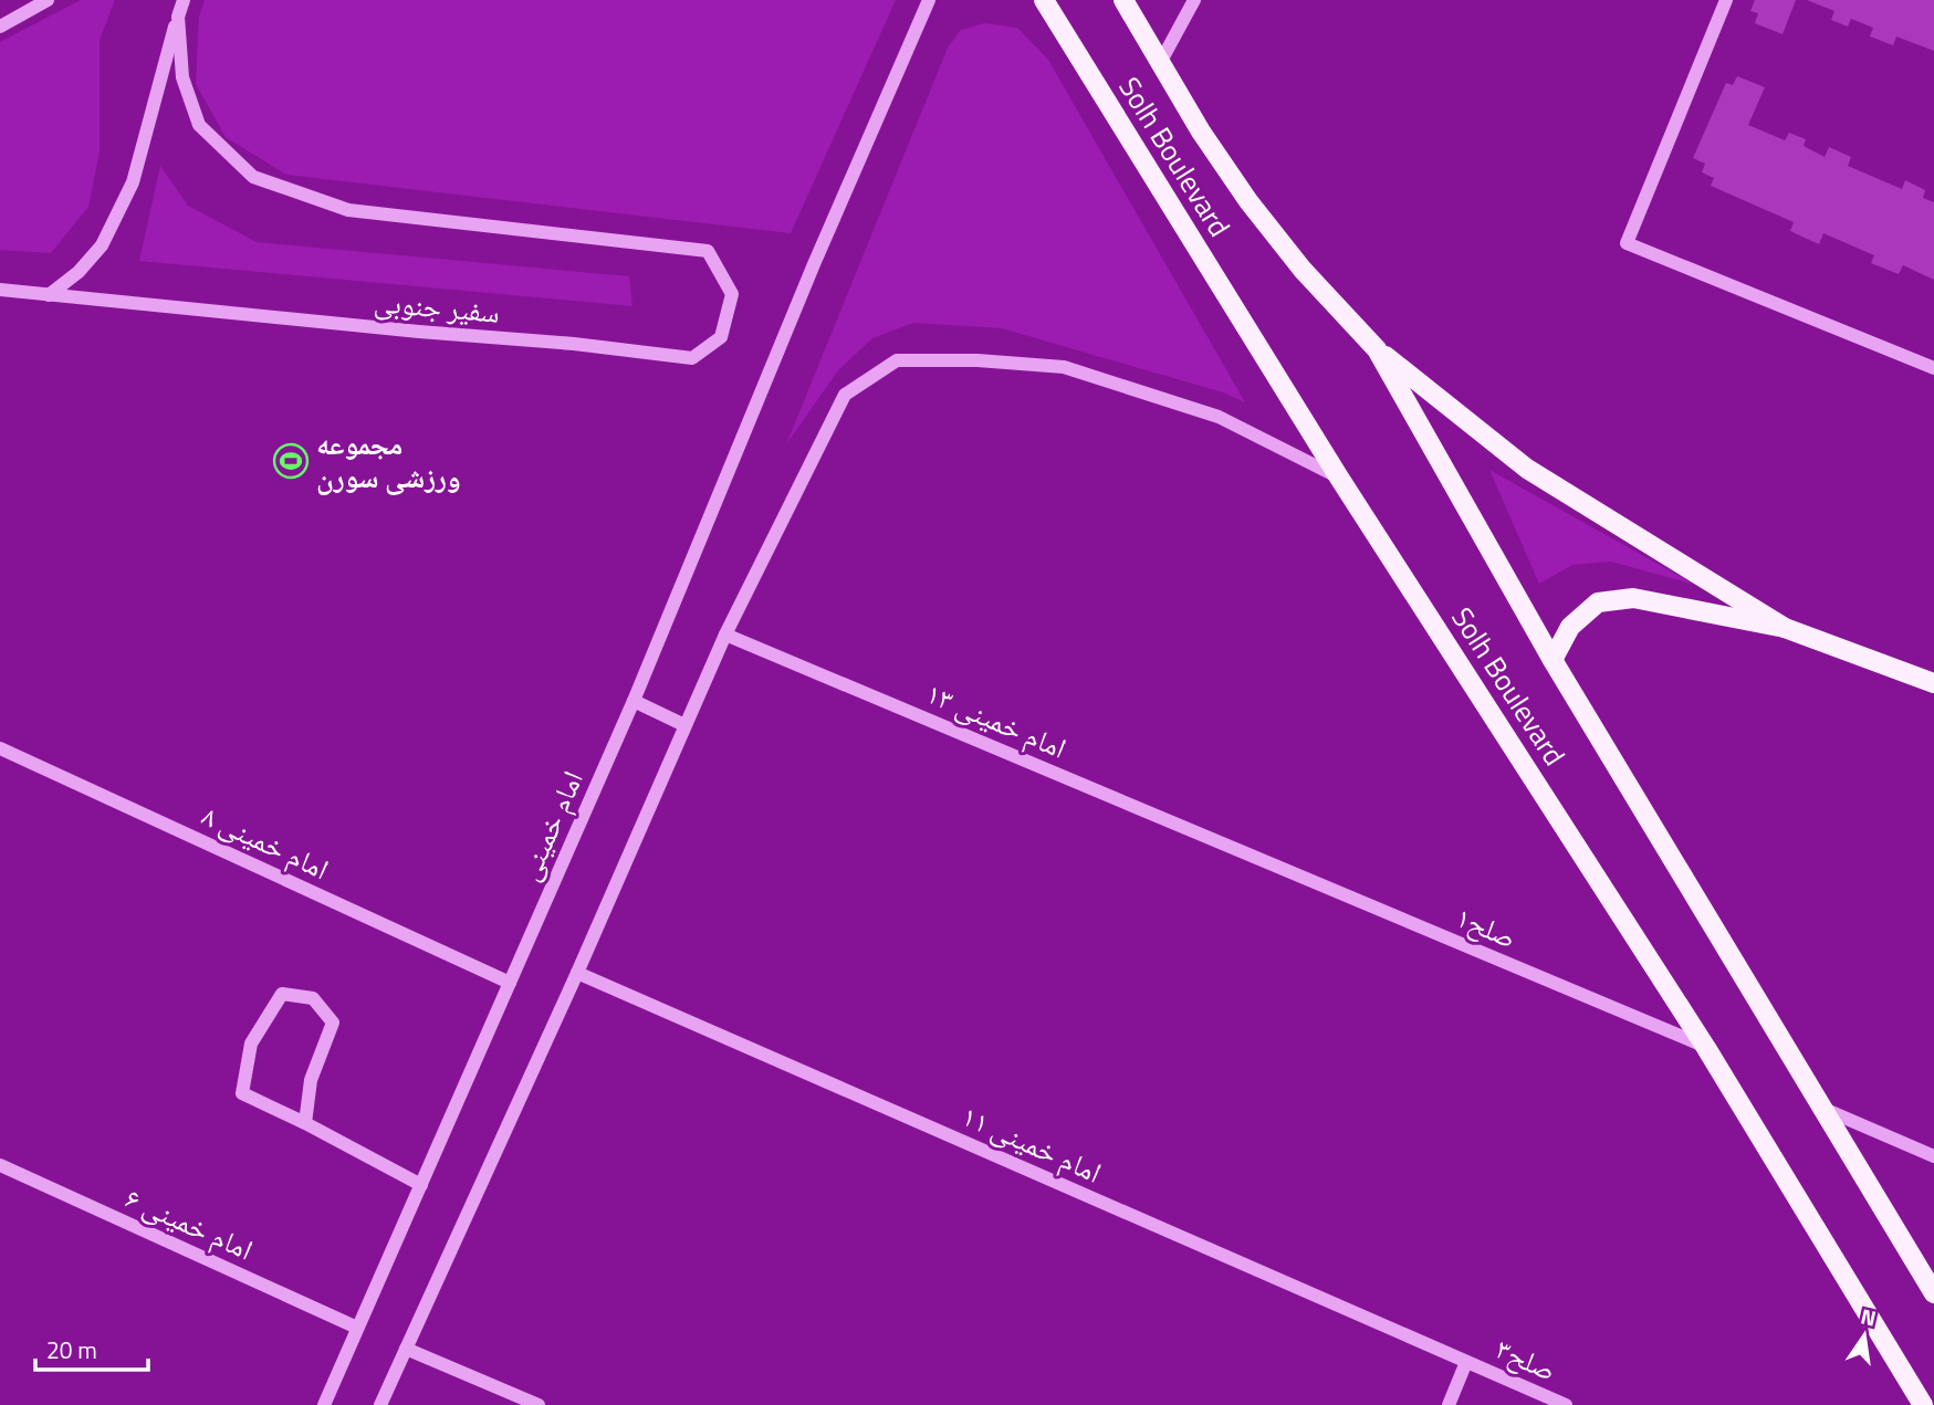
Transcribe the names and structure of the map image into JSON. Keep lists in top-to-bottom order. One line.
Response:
{"streets":{"main road":["Solh Boulevard"],"street":["سفیر جنوبی","امام خمینی ۱۳","امام خمینی","امام خمینی ۸","۱صلح","امام خمینی ۱۱","امام خمینی ۶","صلح۳"]},"crossings":[["Solh Boulevard","۱صلح"],["امام خمینی ۱۳","۱صلح"],["امام خمینی","امام خمینی ۸"],["امام خمینی","امام خمینی ۶"],["امام خمینی ۱۱","صلح۳"]],"places":{"sports":["مجموعه ورزشی سورن"]},"scale_bar":"20 m","north":"top"}
